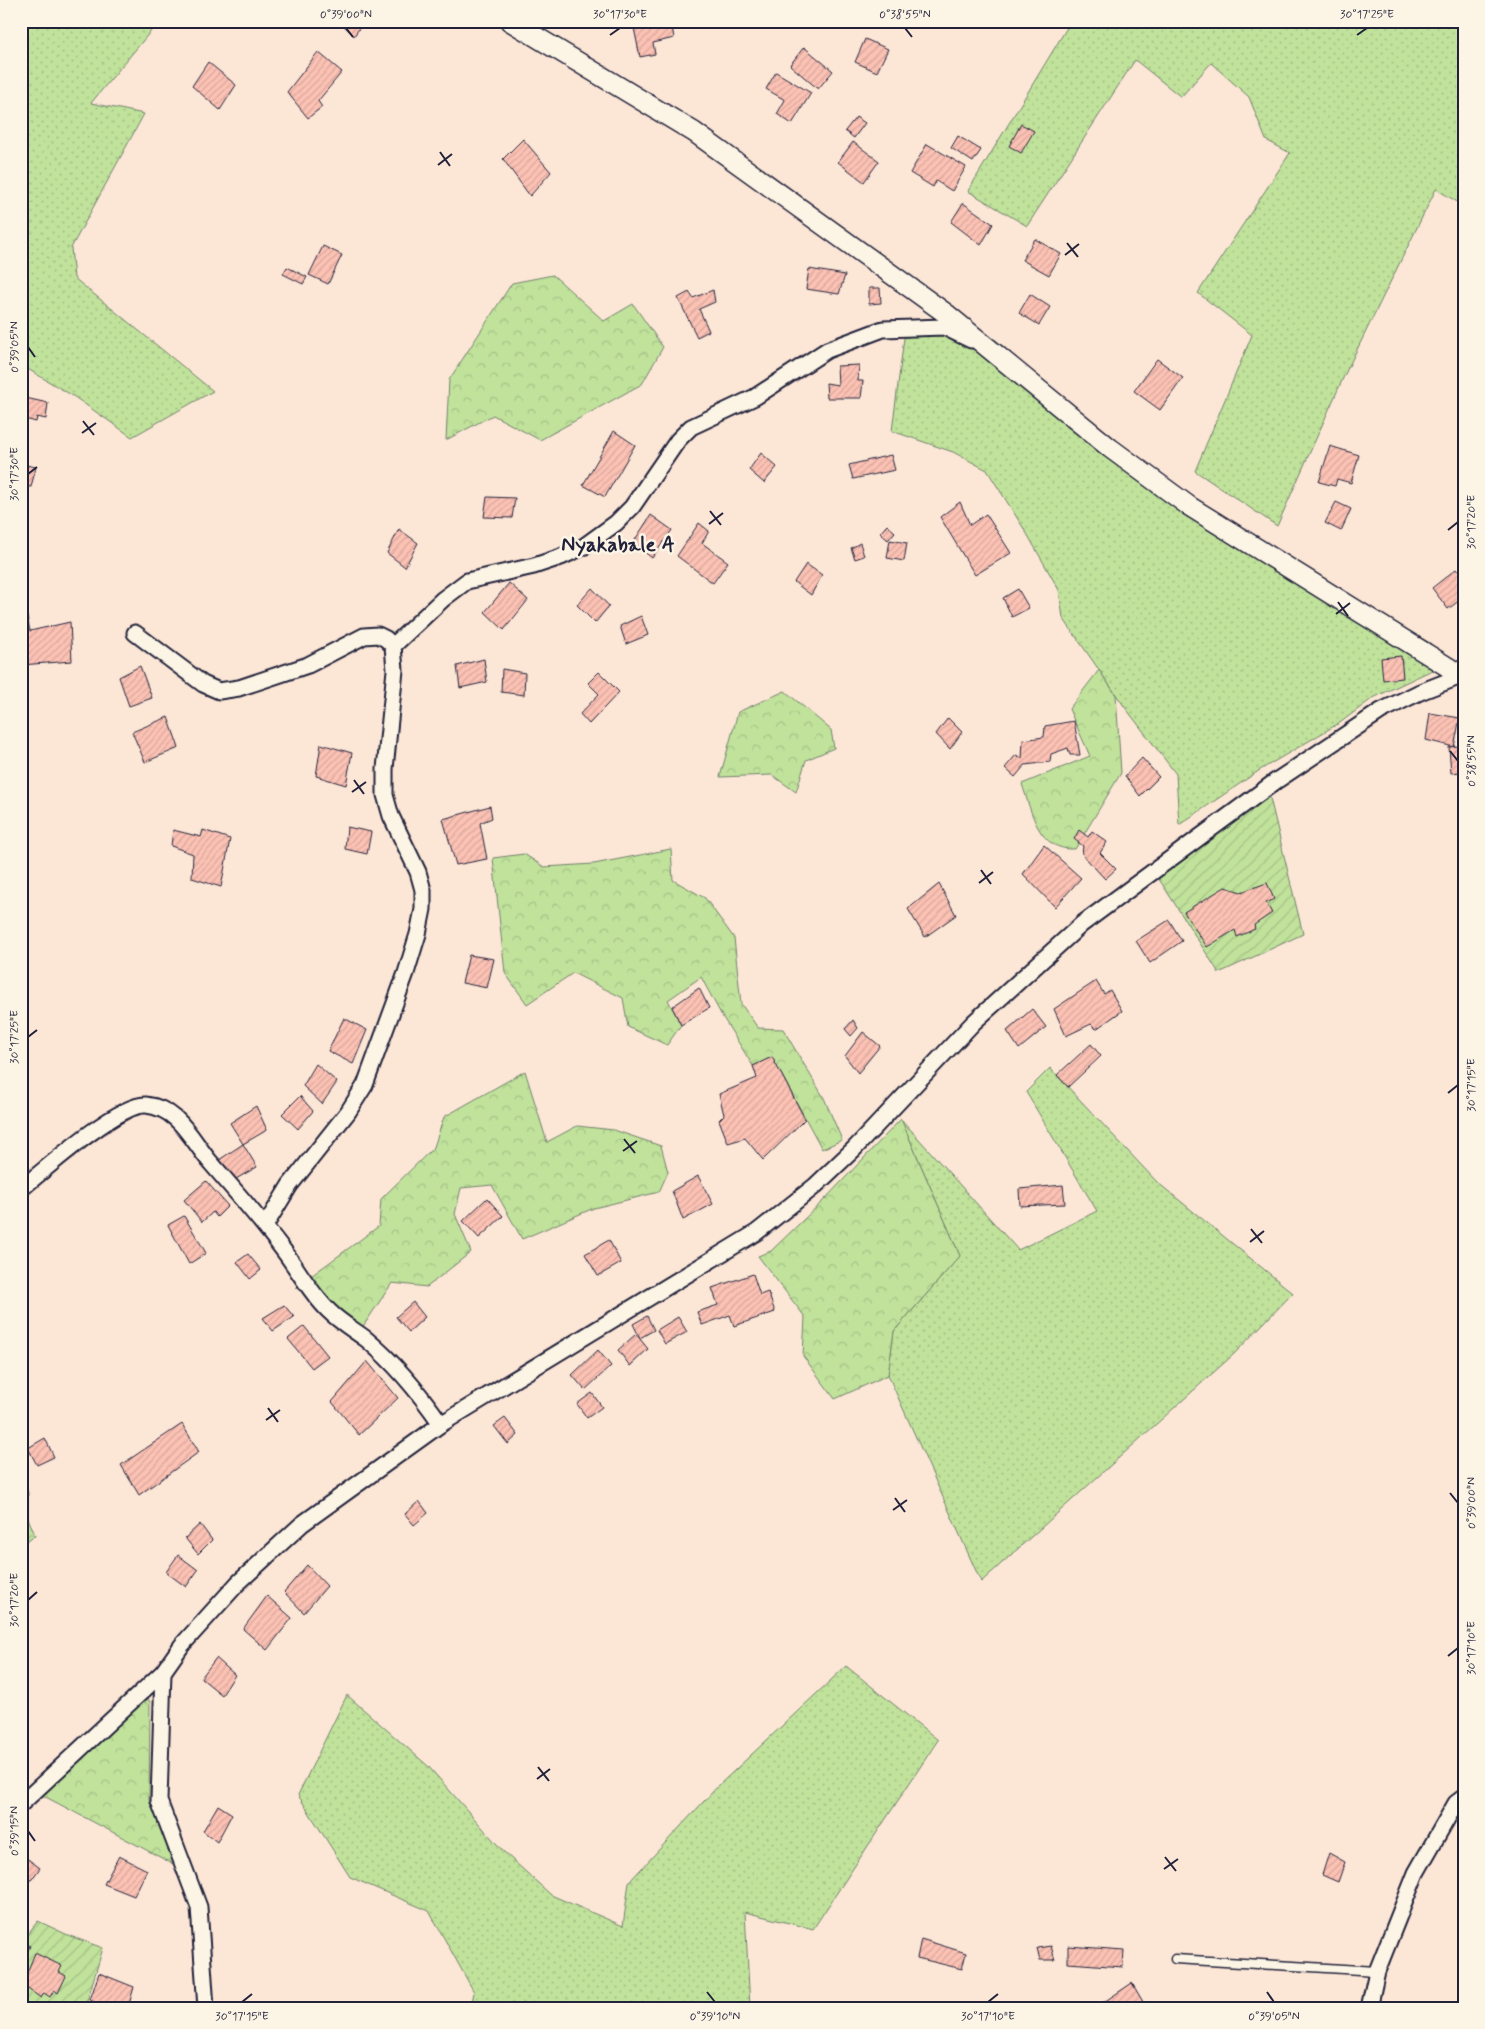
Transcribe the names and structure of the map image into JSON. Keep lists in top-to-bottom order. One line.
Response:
{"districts":["Nyakabale A"],"coordinates":["0°39'00\"N","30°17'30\"E","0°38'55\"N","30°17'25\"E","0°39'05\"N","30°17'20\"E","30°17'15\"E","30°17'10\"E","0°39'15\"N","0°39'10\"N"]}
